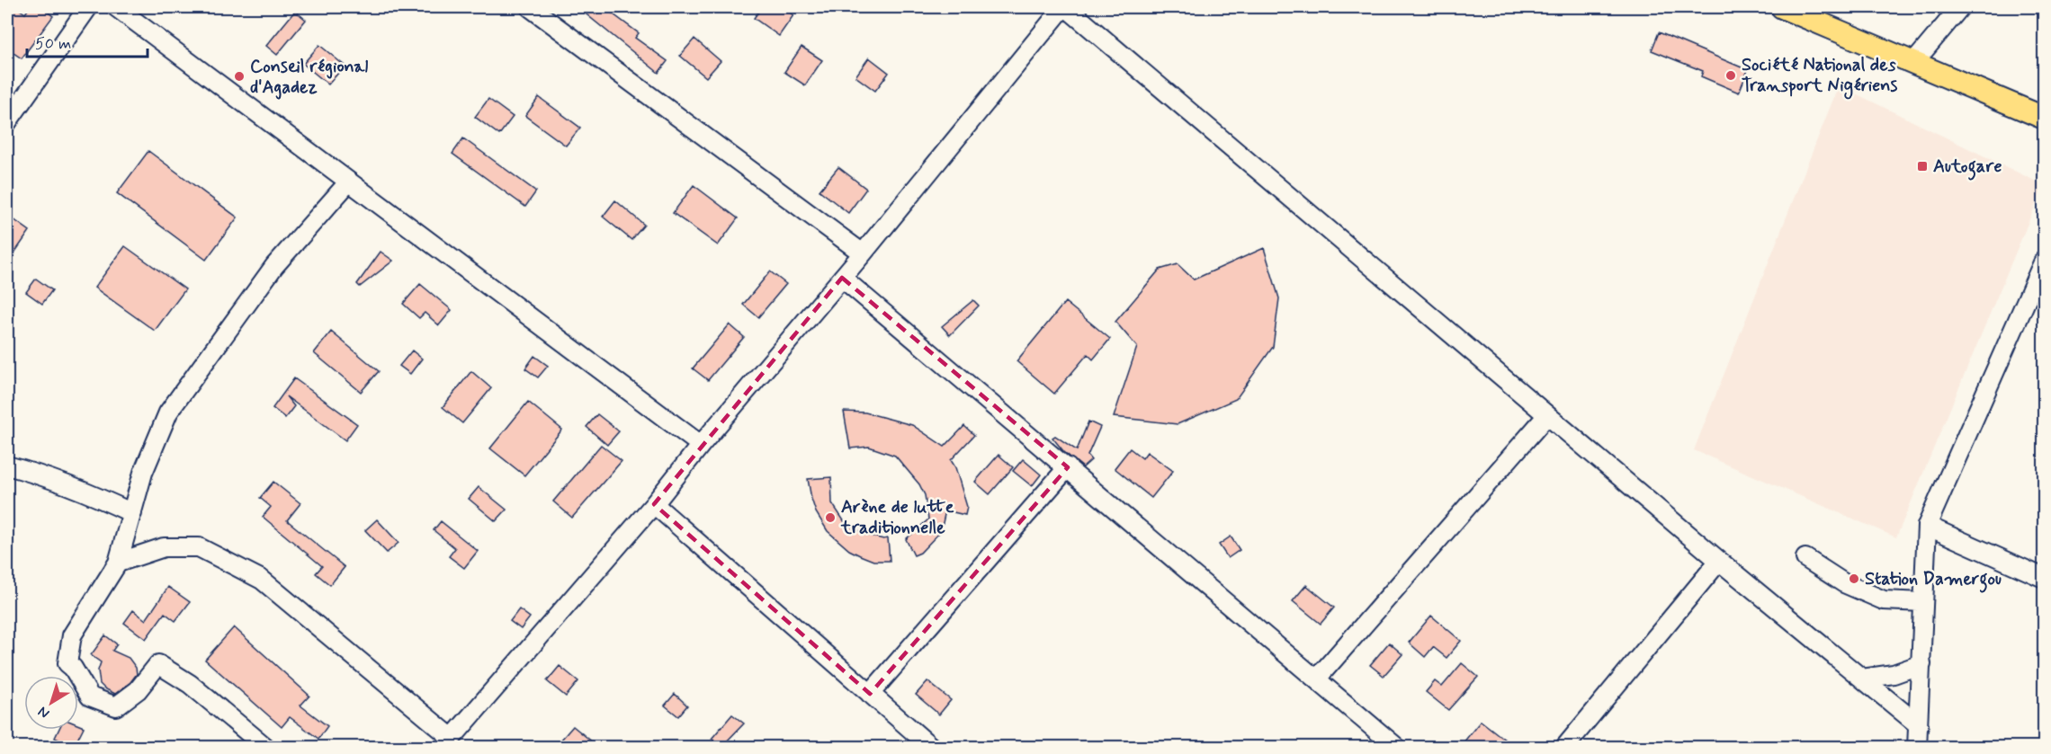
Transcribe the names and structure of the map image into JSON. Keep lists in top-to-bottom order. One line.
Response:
{"places":{"other":["Société National des Transport Nigériens","Conseil régional d'Agadez","Arène de lutte traditionnelle","Station Damergou"],"transit":["Autogare"]},"scale_bar":"50 m","north":"bottom left"}
